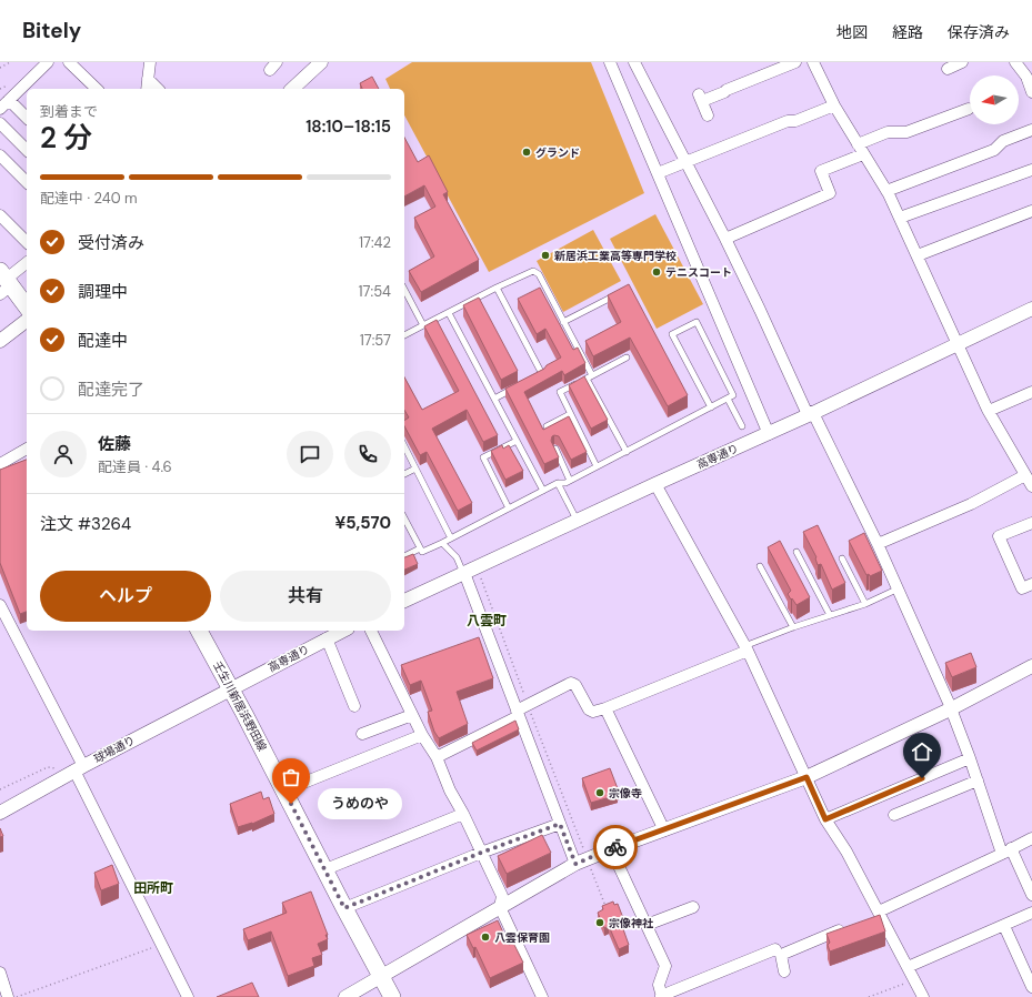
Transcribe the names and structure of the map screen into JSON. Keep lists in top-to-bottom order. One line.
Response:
{"streets":{"main road":["壬生川新居浜野田線"],"street":["高専通り","球場通り"]},"crossings":[["高専通り","壬生川新居浜野田線"],["高専通り","球場通り"],["壬生川新居浜野田線","球場通り"]],"districts":["八雲町","田所町"],"places":["グランド","新居浜工業高等専門学校","テニスコート","宗像寺","うめのや","宗像神社","八雲保育園"],"north":"left","page":{"header":"Bitely","nav":["地図","経路","保存済み"],"heading":["2 分","到着まで","18:10–18:15"],"panel":["佐藤","配達員 · 4.6","注文 #3264","¥5,570"],"bar":"配達中 · 240 m","list":[["受付済み","17:42"],["調理中","17:54"],["配達中","17:57"],"配達完了"],"buttons":["ヘルプ","共有"],"bubble":"うめのや"}}
